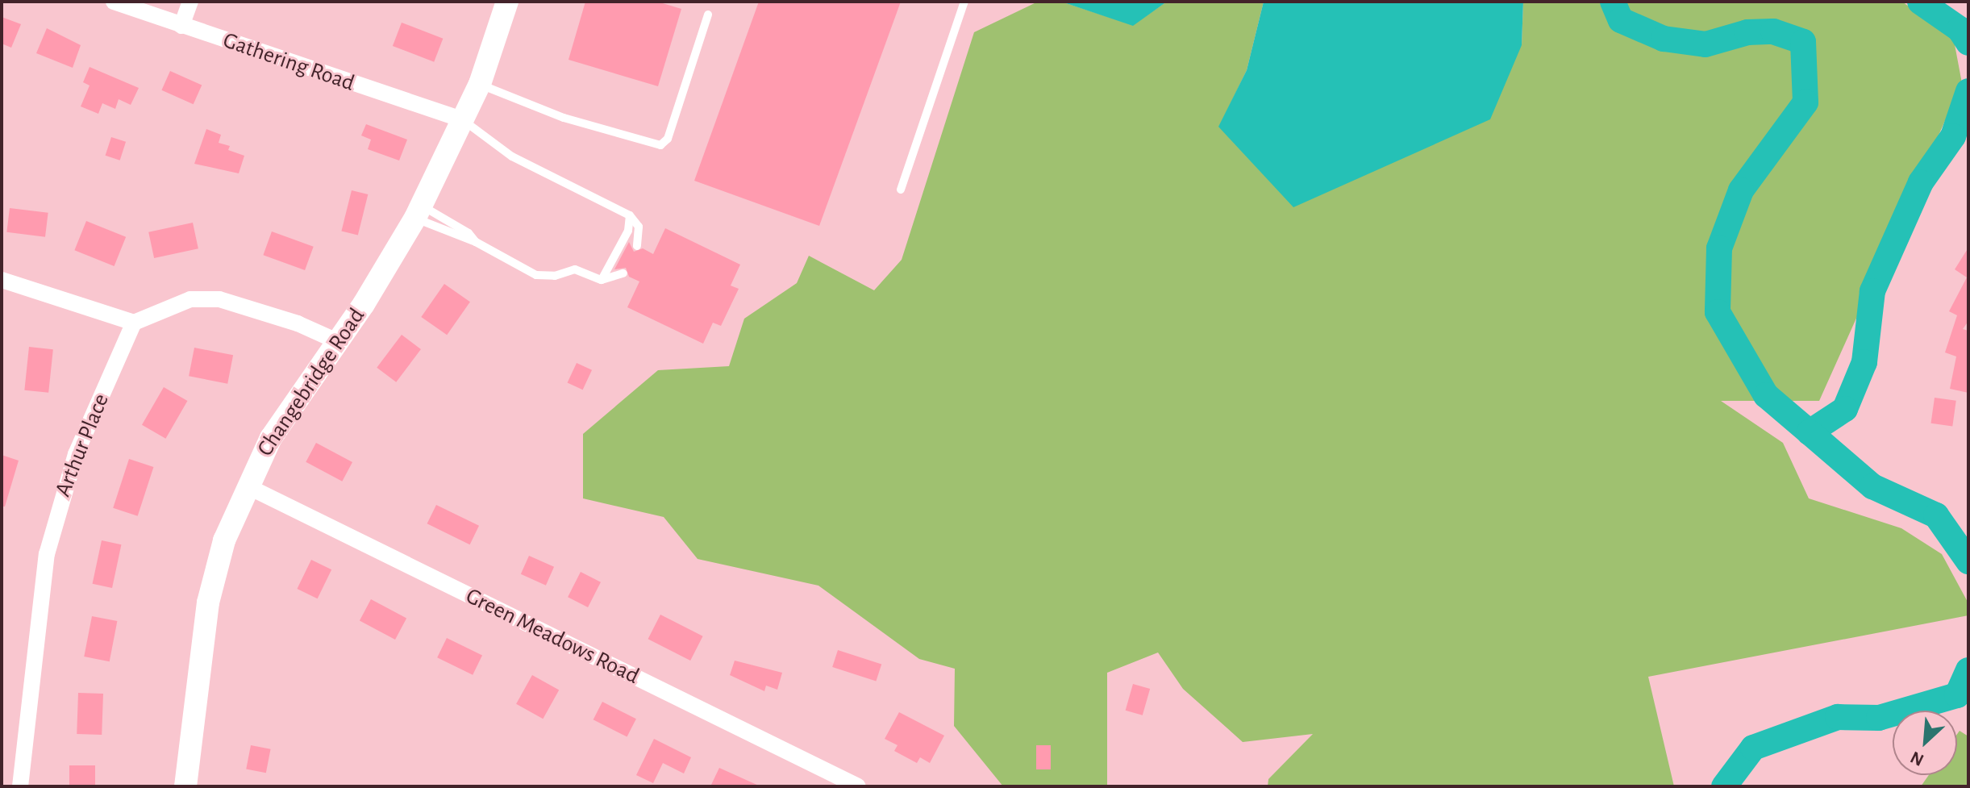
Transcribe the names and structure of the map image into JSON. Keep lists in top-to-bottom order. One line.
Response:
{"streets":{"main road":["Changebridge Road"],"street":["Gathering Road","Arthur Place","Green Meadows Road"]},"crossings":[["Gathering Road","Changebridge Road"],["Changebridge Road","Green Meadows Road"]],"north":"bottom left"}
